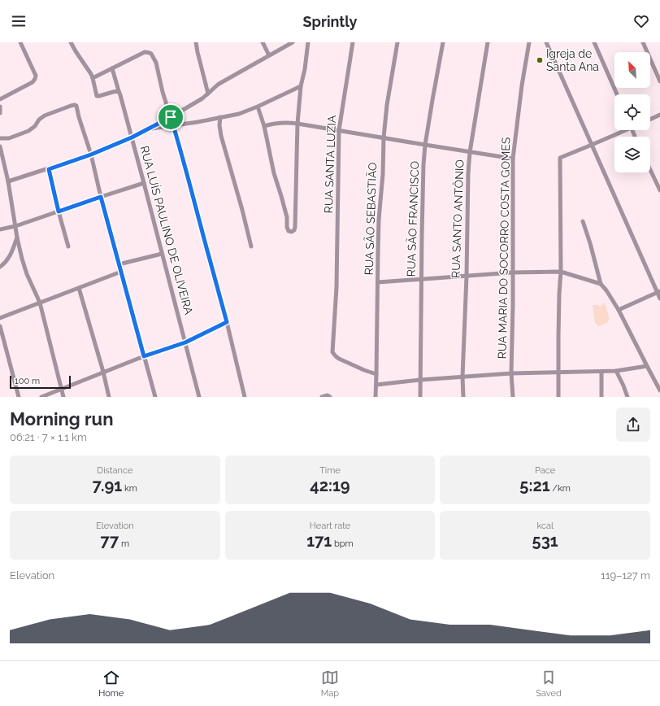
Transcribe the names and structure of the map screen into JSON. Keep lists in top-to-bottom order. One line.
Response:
{"streets":{"street":["RUA SANTA LUZIA","RUA SÃO SEBASTIÃO","RUA SÃO FRANCISCO","RUA SANTO ANTÔNIO","RUA LUÍS PAULINO DE OLIVEIRA","RUA MARIA DO SOCORRO COSTA GOMES"]},"crossings":[["RUA SANTA LUZIA","RUA SÃO SEBASTIÃO"]],"places":["Igreja de Santa Ana"],"scale_bar":"100 m","north":"top left","page":{"header":"Sprintly","scale":"100 m","heading":["Morning run","06:21 · 7 × 1.1 km"],"stats":[["Distance","7.91 km"],["Time","42:19"],["Pace","5:21 /km"],["Elevation","77 m"],["Heart rate","171 bpm"],["kcal","531"]],"chart":["Elevation","119–127 m"],"tabs":["Home","Map","Saved"]}}
